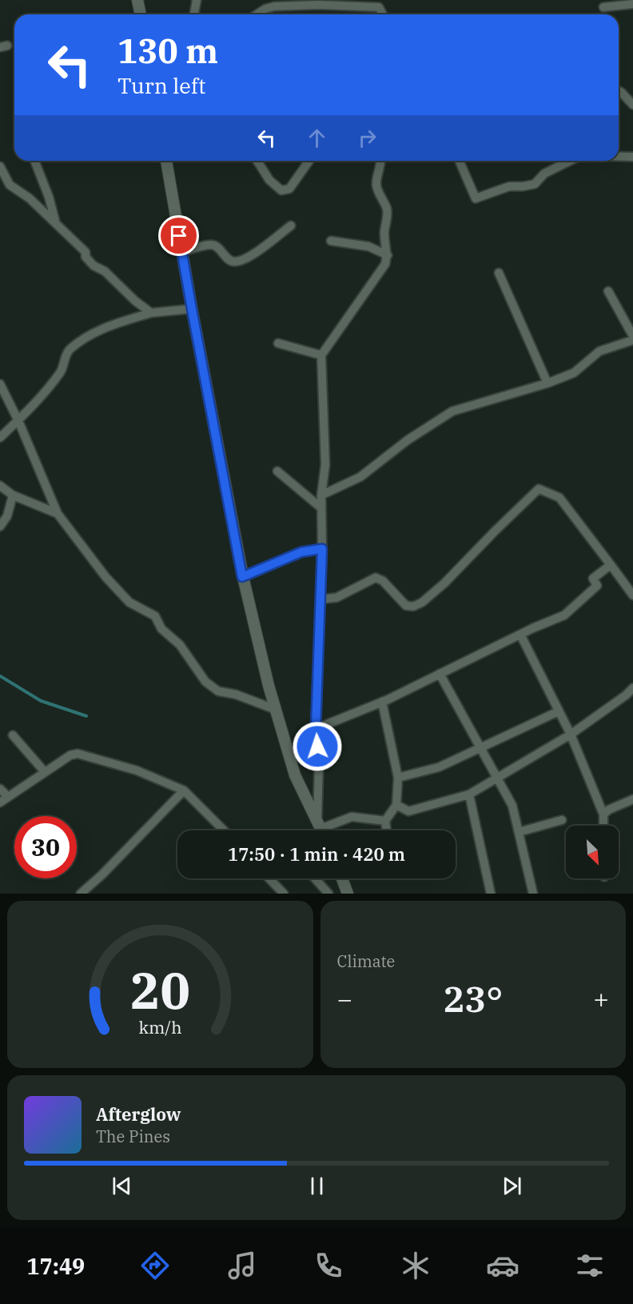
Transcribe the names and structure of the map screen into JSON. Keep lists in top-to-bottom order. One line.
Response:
{"north":"bottom right","page":{"turn":["130 m","Turn left"],"limit":"30","trip":"17:50 · 1 min · 420 m","tile":"Climate","heat":["−","23°","+"],"song":["Afterglow","The Pines"],"tabs":"17:49","gauge":["20","km/h"]}}
